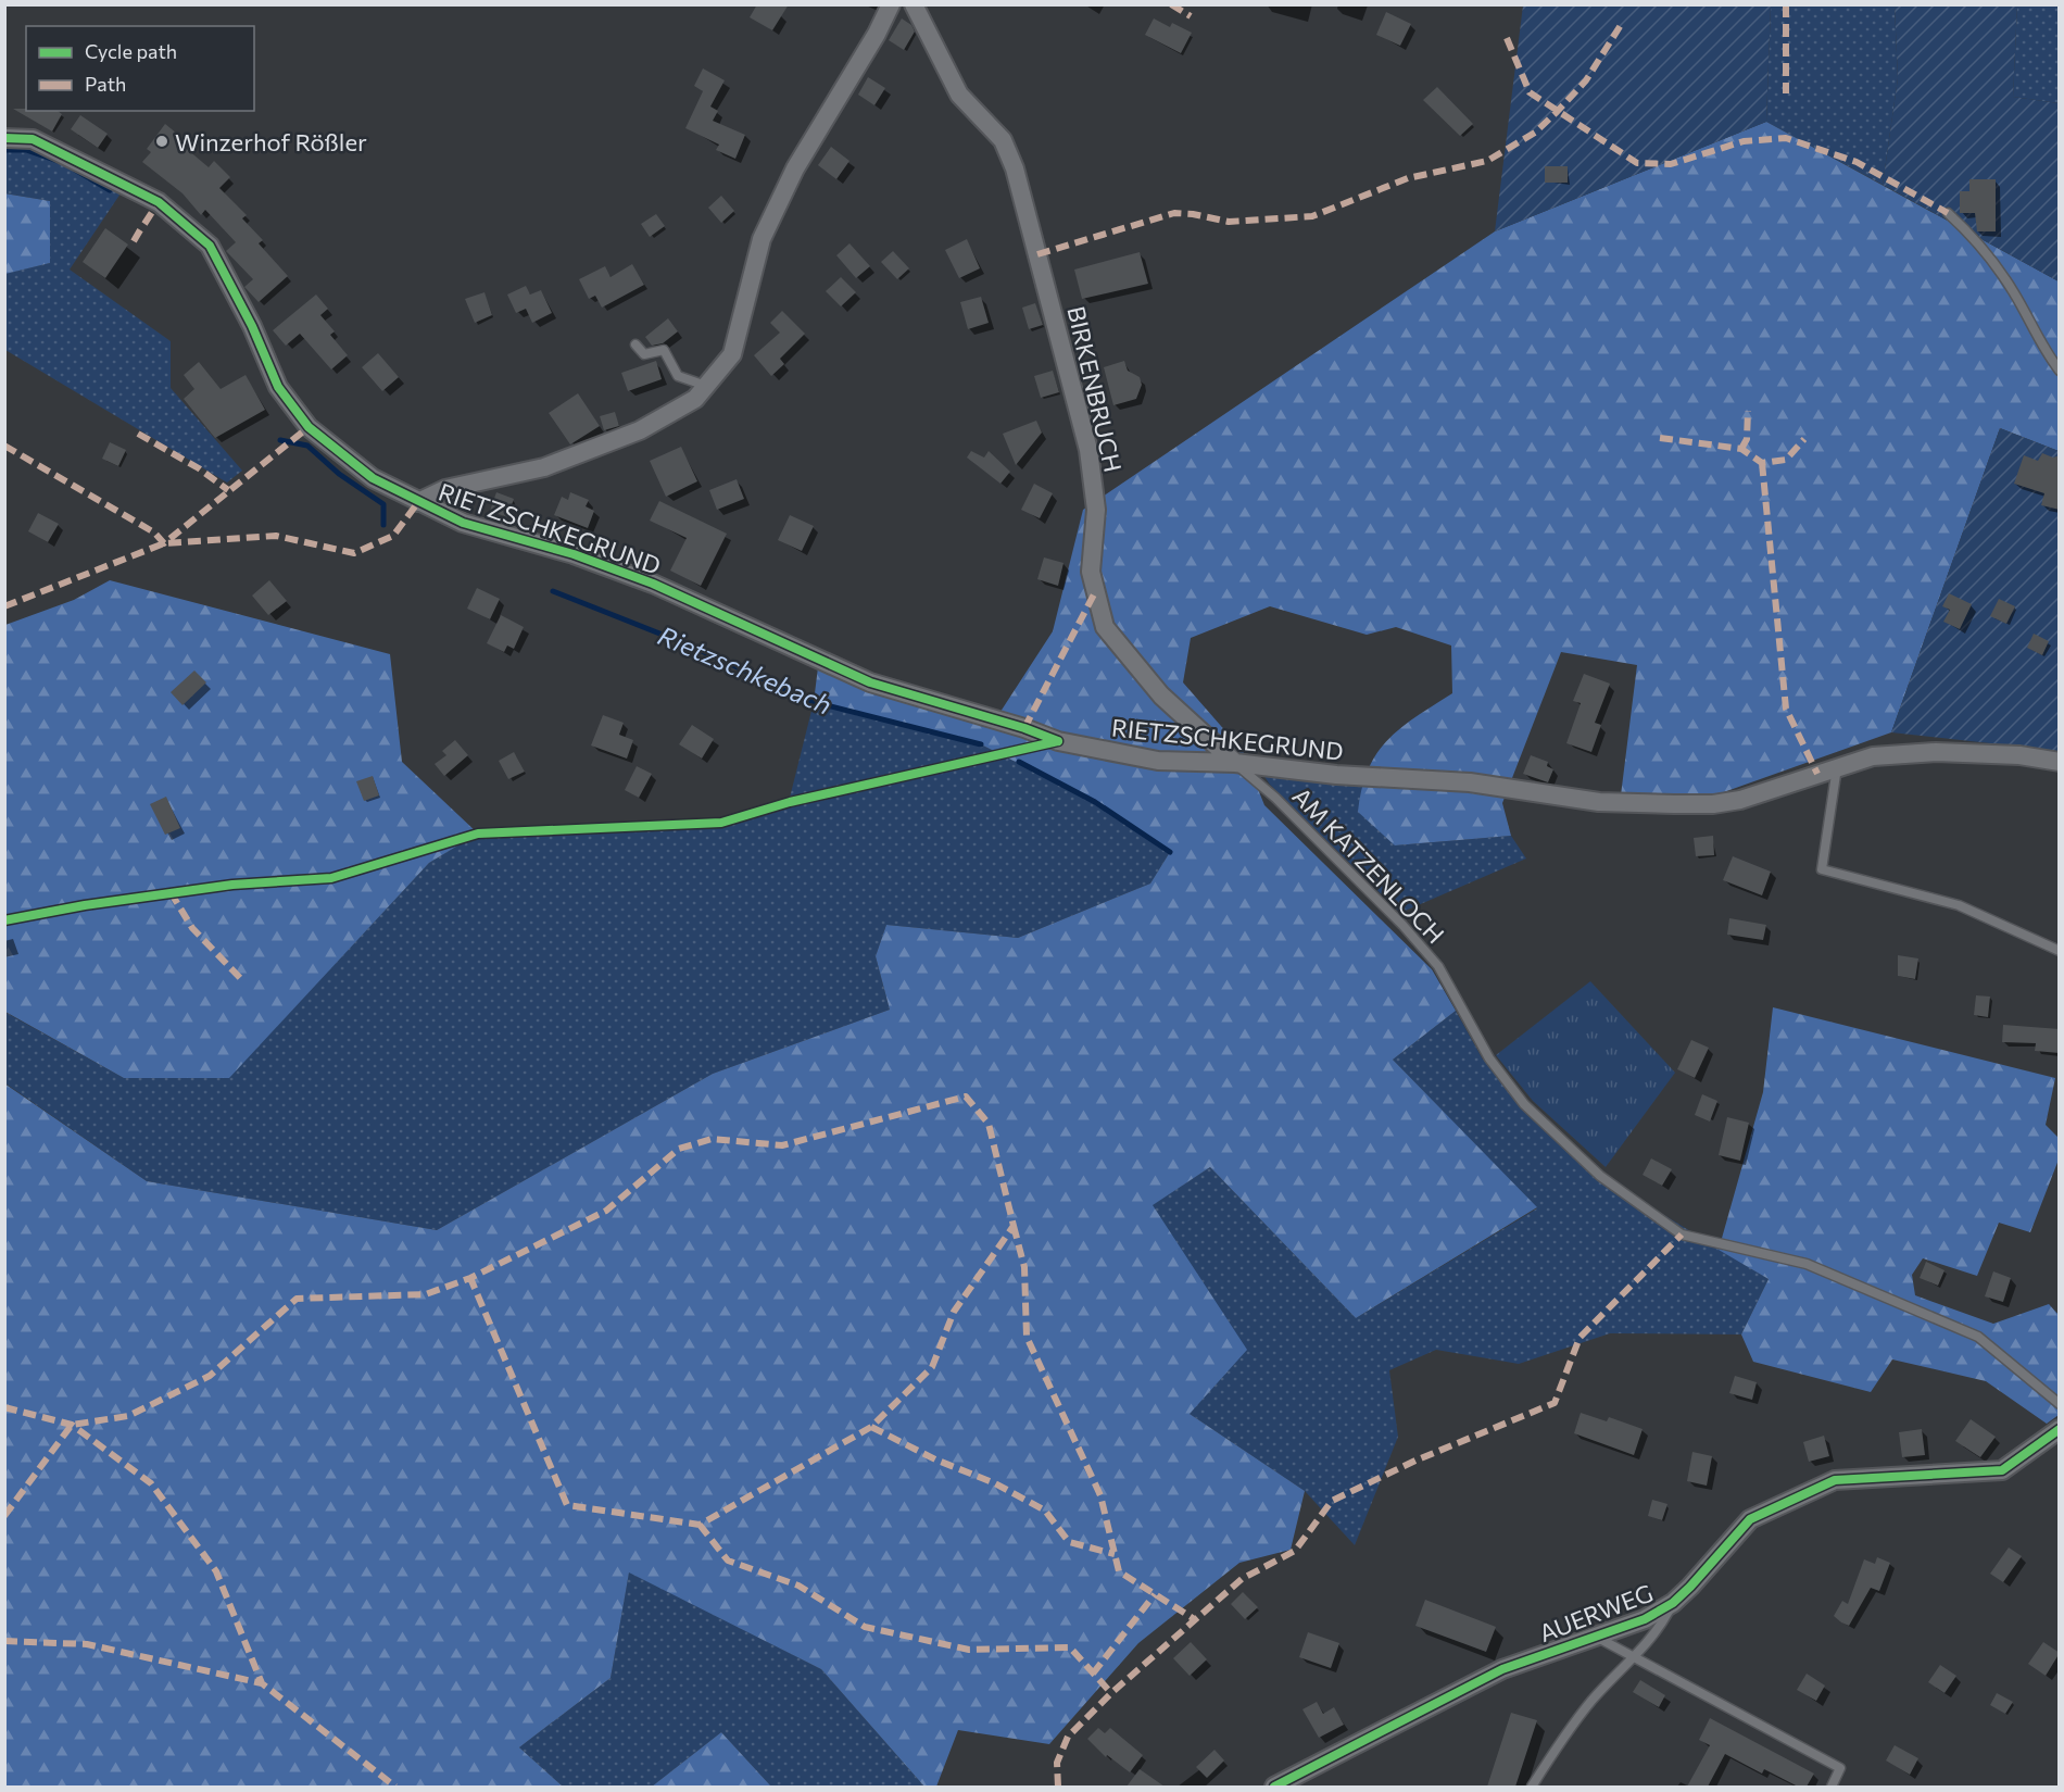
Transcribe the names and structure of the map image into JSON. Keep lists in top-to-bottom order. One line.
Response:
{"streets":{"street":["BIRKENBRUCH","RIETZSCHKEGRUND","AUERWEG"],"lane":["AM KATZENLOCH"]},"crossings":[["BIRKENBRUCH","RIETZSCHKEGRUND"],["BIRKENBRUCH","AM KATZENLOCH"],["RIETZSCHKEGRUND","AM KATZENLOCH"]],"water":["Rietzschkebach"],"places":["Winzerhof Rößler"],"legend":["Cycle path","Path"]}
